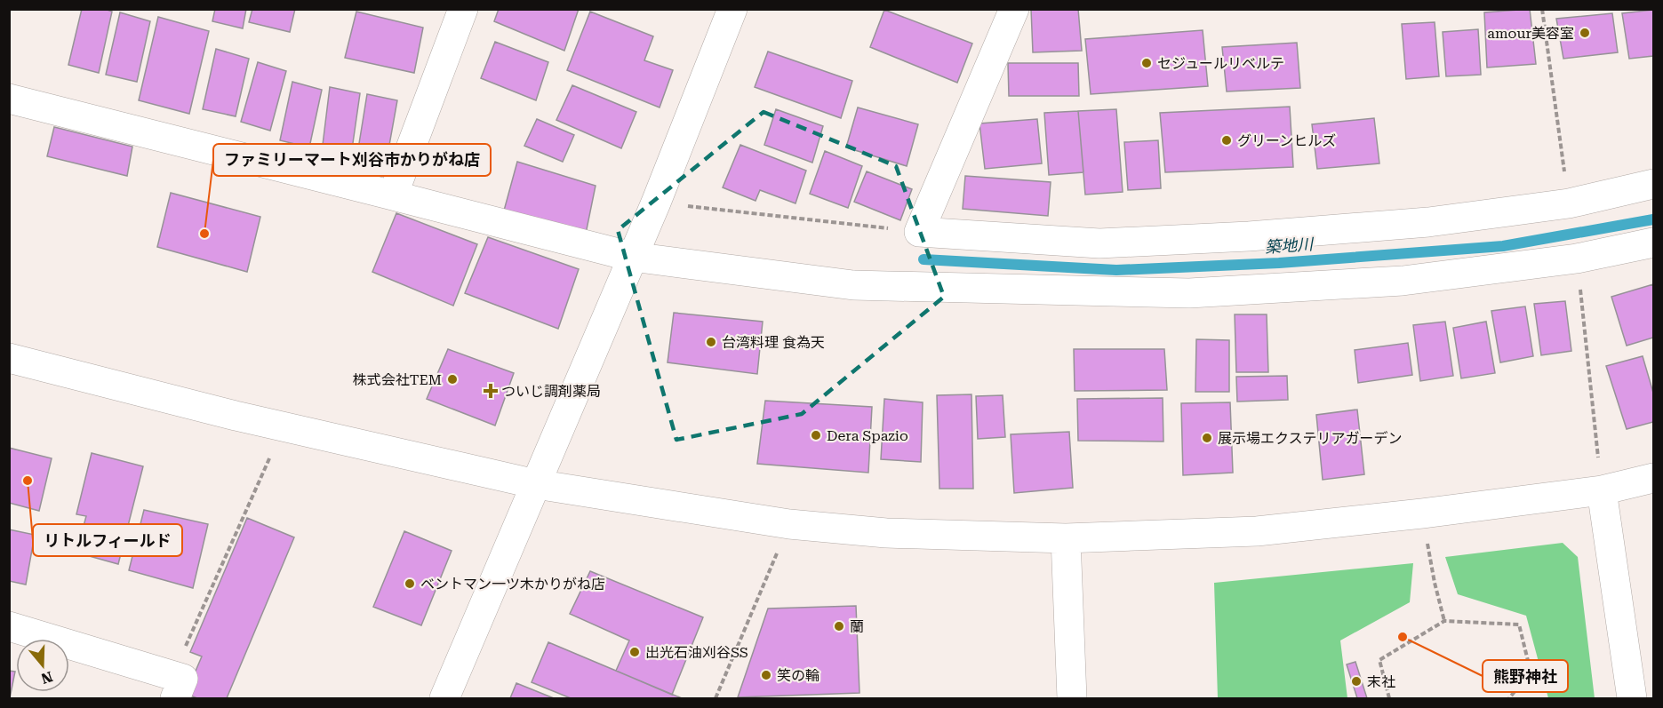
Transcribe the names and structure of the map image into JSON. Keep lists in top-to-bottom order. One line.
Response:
{"water":["築地川"],"places":{"other":["amour美容室","セジュールリベルテ","グリーンヒルズ","ファミリーマート刈谷市かりがね店","台湾料理 食為天","株式会社TEM","Dera Spazio","展示場エクステリアガーデン","リトルフィールド","ベントマン一ツ木かりがね店","蘭","熊野神社","出光石油刈谷SS","笑の輪","末社"],"health":["ついじ調剤薬局"]},"north":"bottom"}
